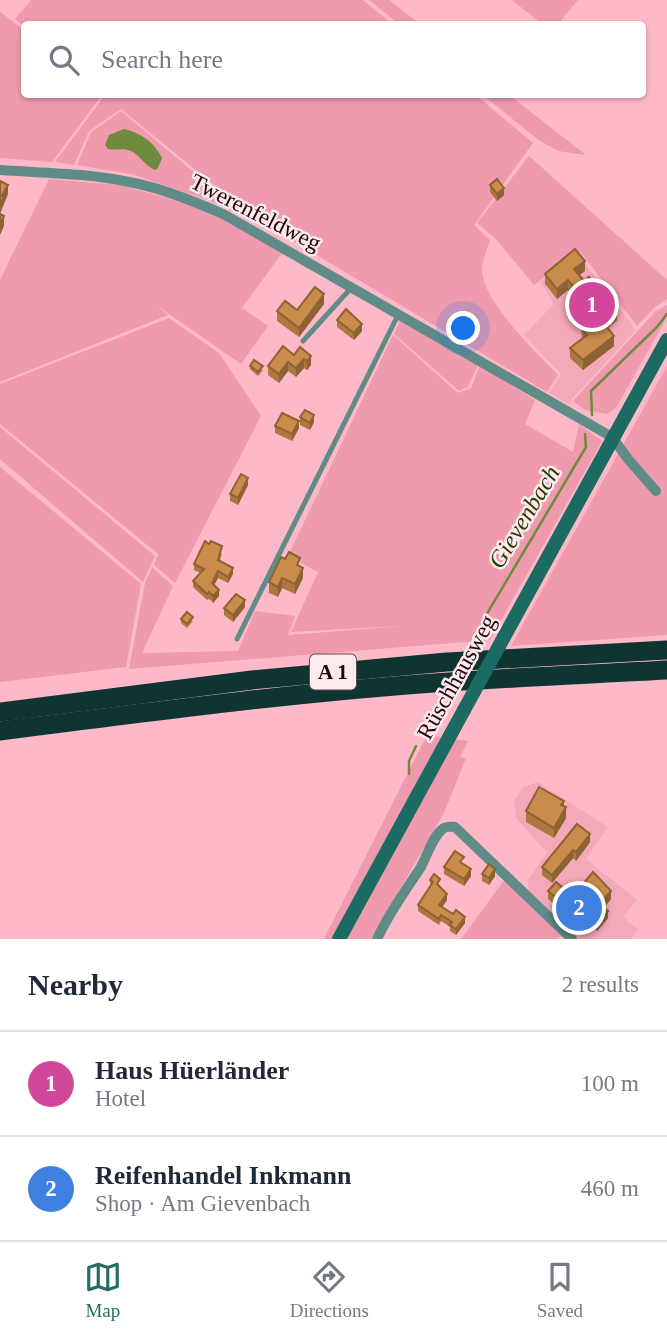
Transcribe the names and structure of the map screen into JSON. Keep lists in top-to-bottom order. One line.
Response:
{"streets":{"highway":["A 1"],"main road":["Rüschhausweg"],"street":["Twerenfeldweg"]},"crossings":[["Twerenfeldweg","Rüschhausweg"]],"water":["Gievenbach"],"page":{"search":"Search here","pins":["1","2"],"heading":["Nearby","2 results"],"list":[{"mark":"1","name":"Haus Hüerländer","note":"Hotel","value":"100 m"},{"mark":"2","name":"Reifenhandel Inkmann","note":"Shop · Am Gievenbach","value":"460 m"}],"nav":["Map","Directions","Saved"]}}
